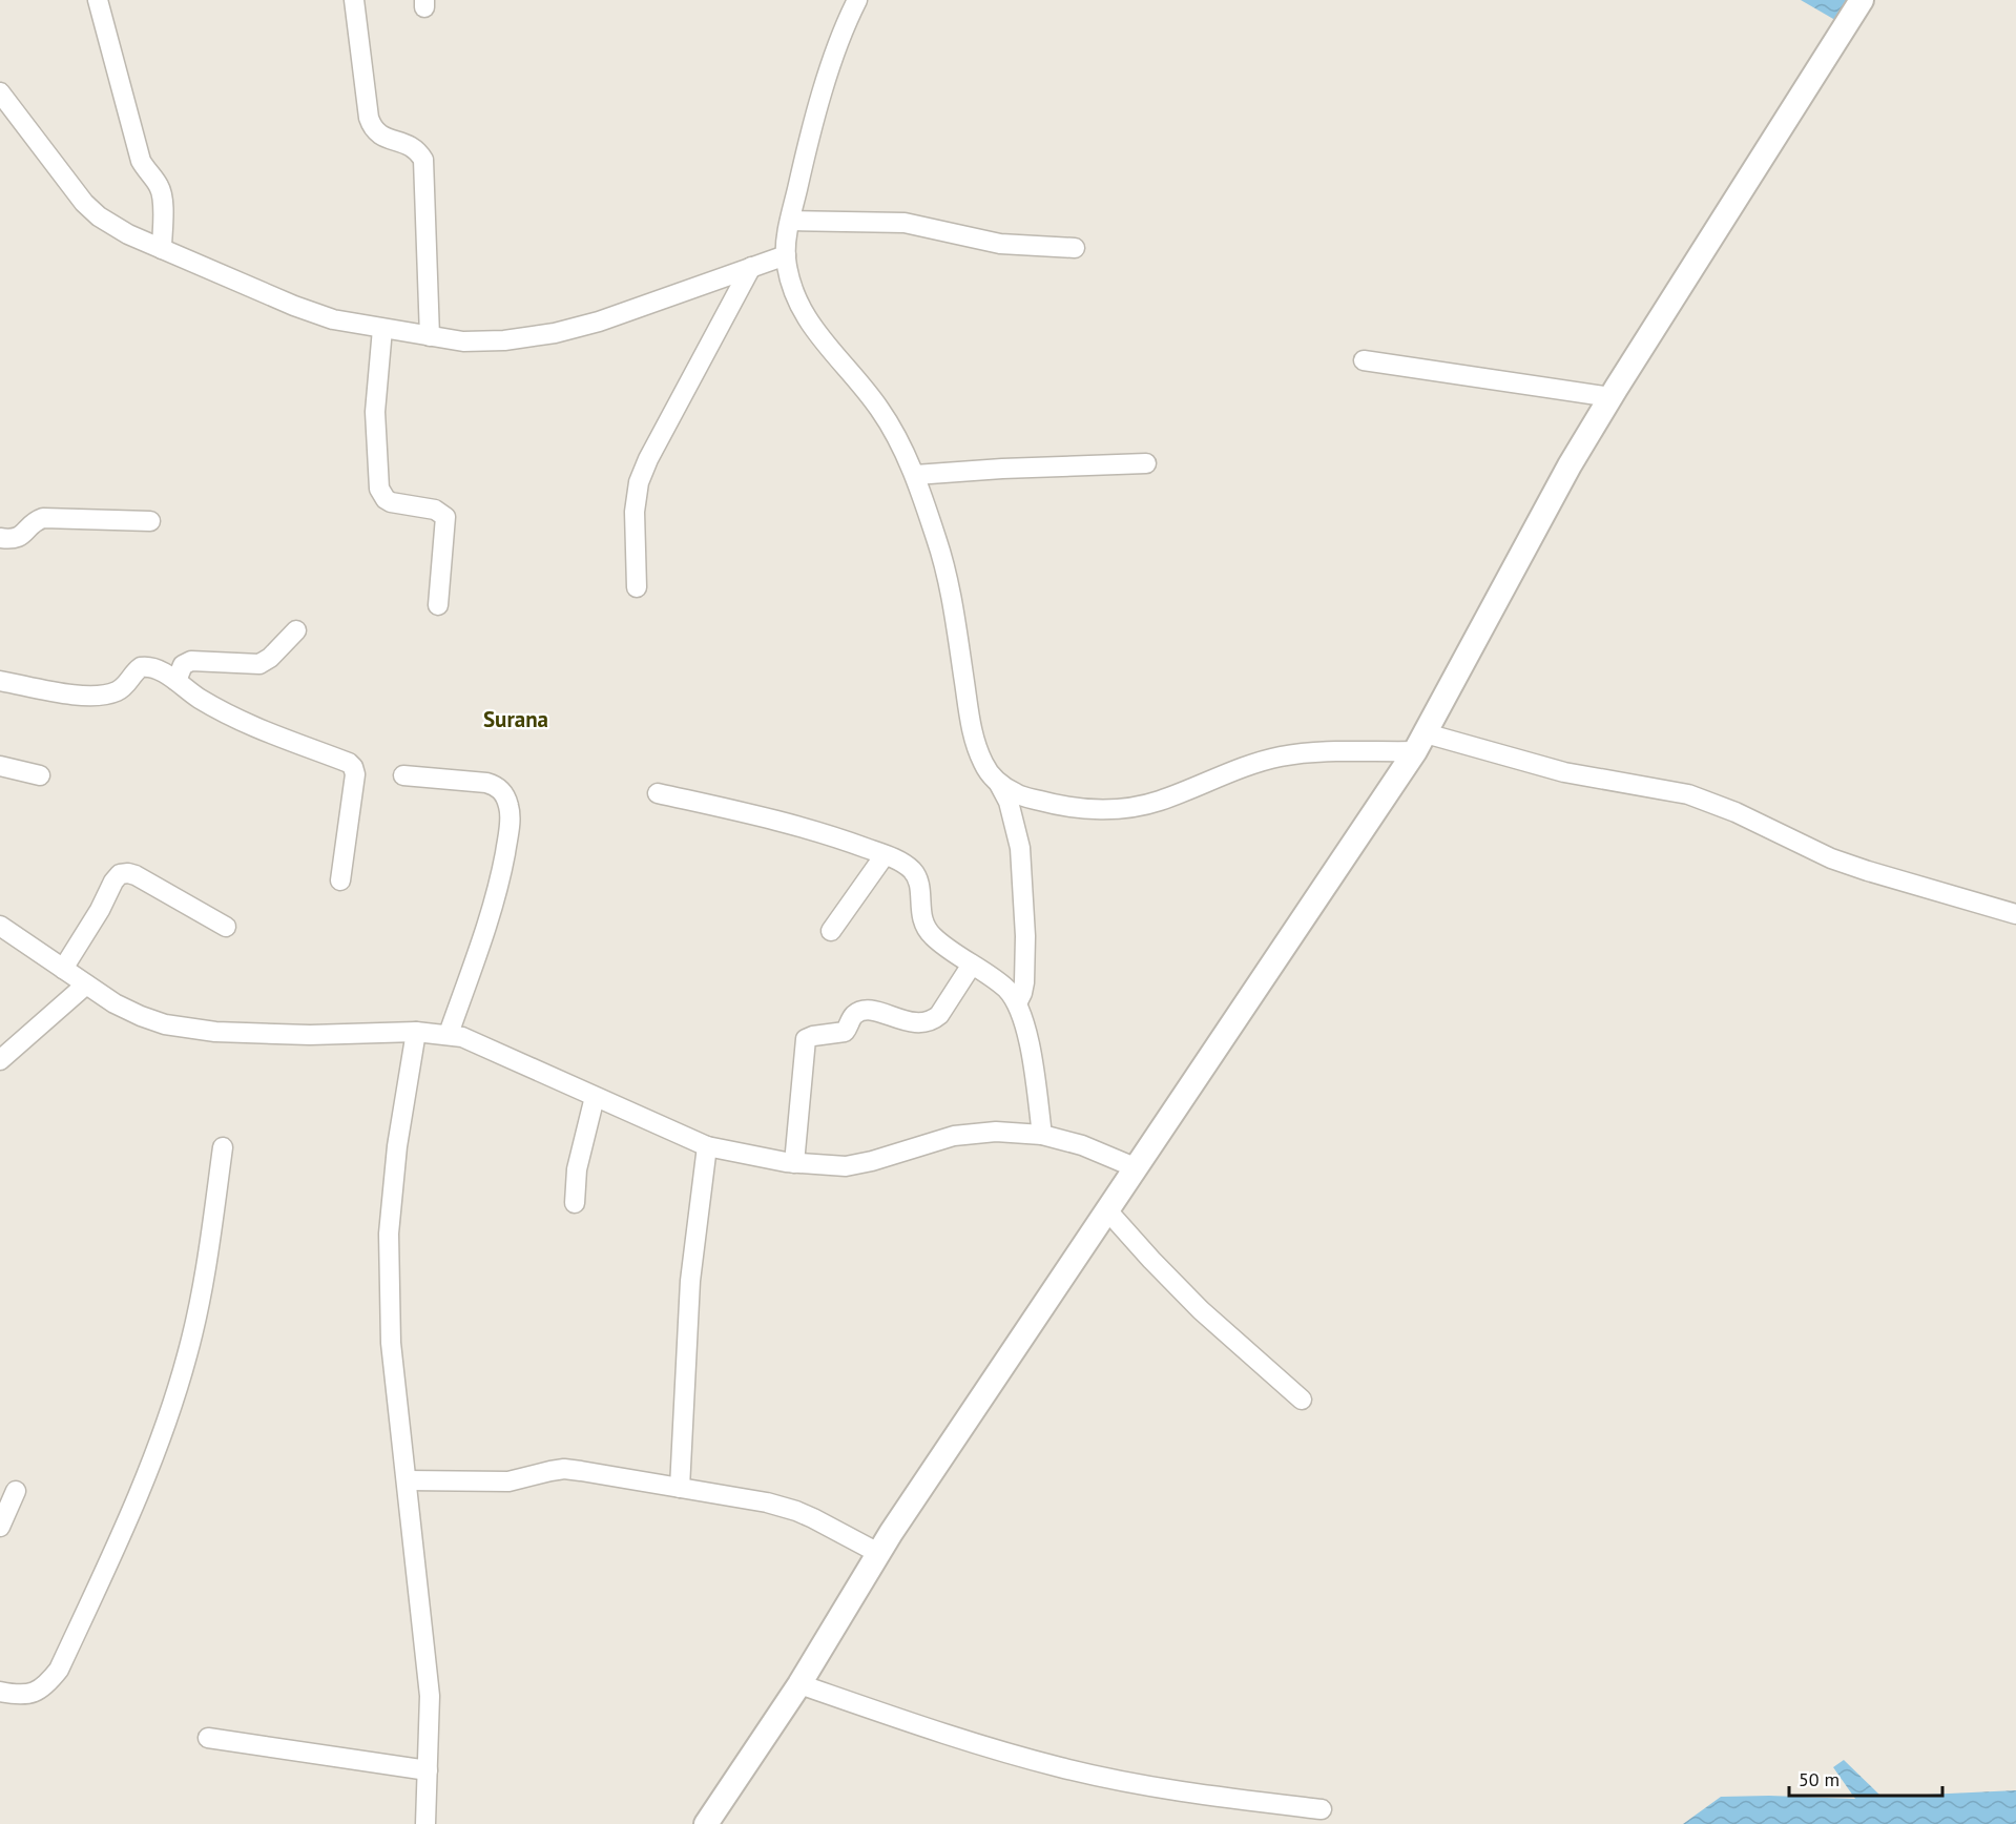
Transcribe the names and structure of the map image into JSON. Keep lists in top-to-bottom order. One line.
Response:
{"districts":["Surana"],"scale_bar":"50 m"}
